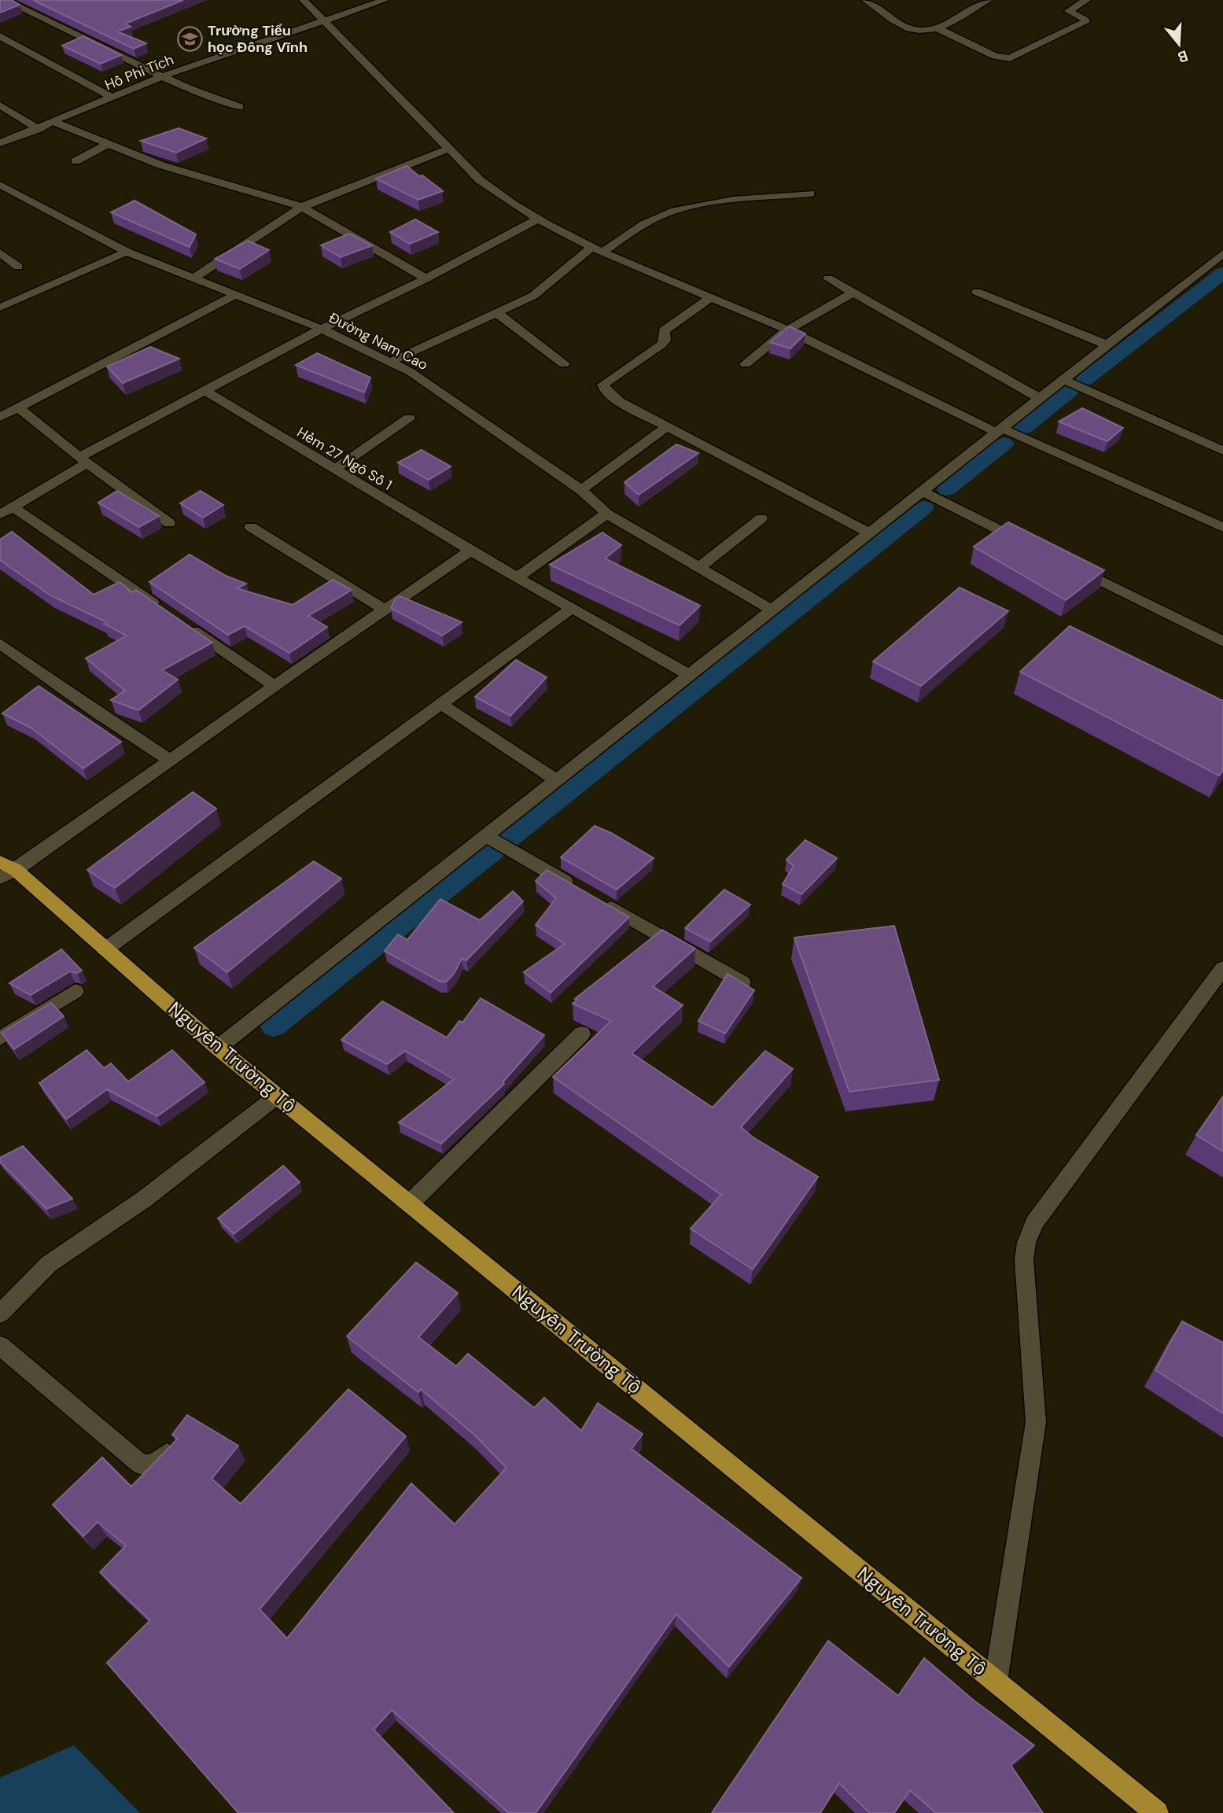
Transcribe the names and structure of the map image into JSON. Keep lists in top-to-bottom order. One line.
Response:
{"streets":{"main road":["Nguyễn Trường Tộ"],"street":["Hồ Phi Tích","Đường Nam Cao","Hẻm 27 Ngõ Số 1"]},"places":{"school or university":["Trường Tiểu học Đông Vĩnh"]},"north":"bottom"}
